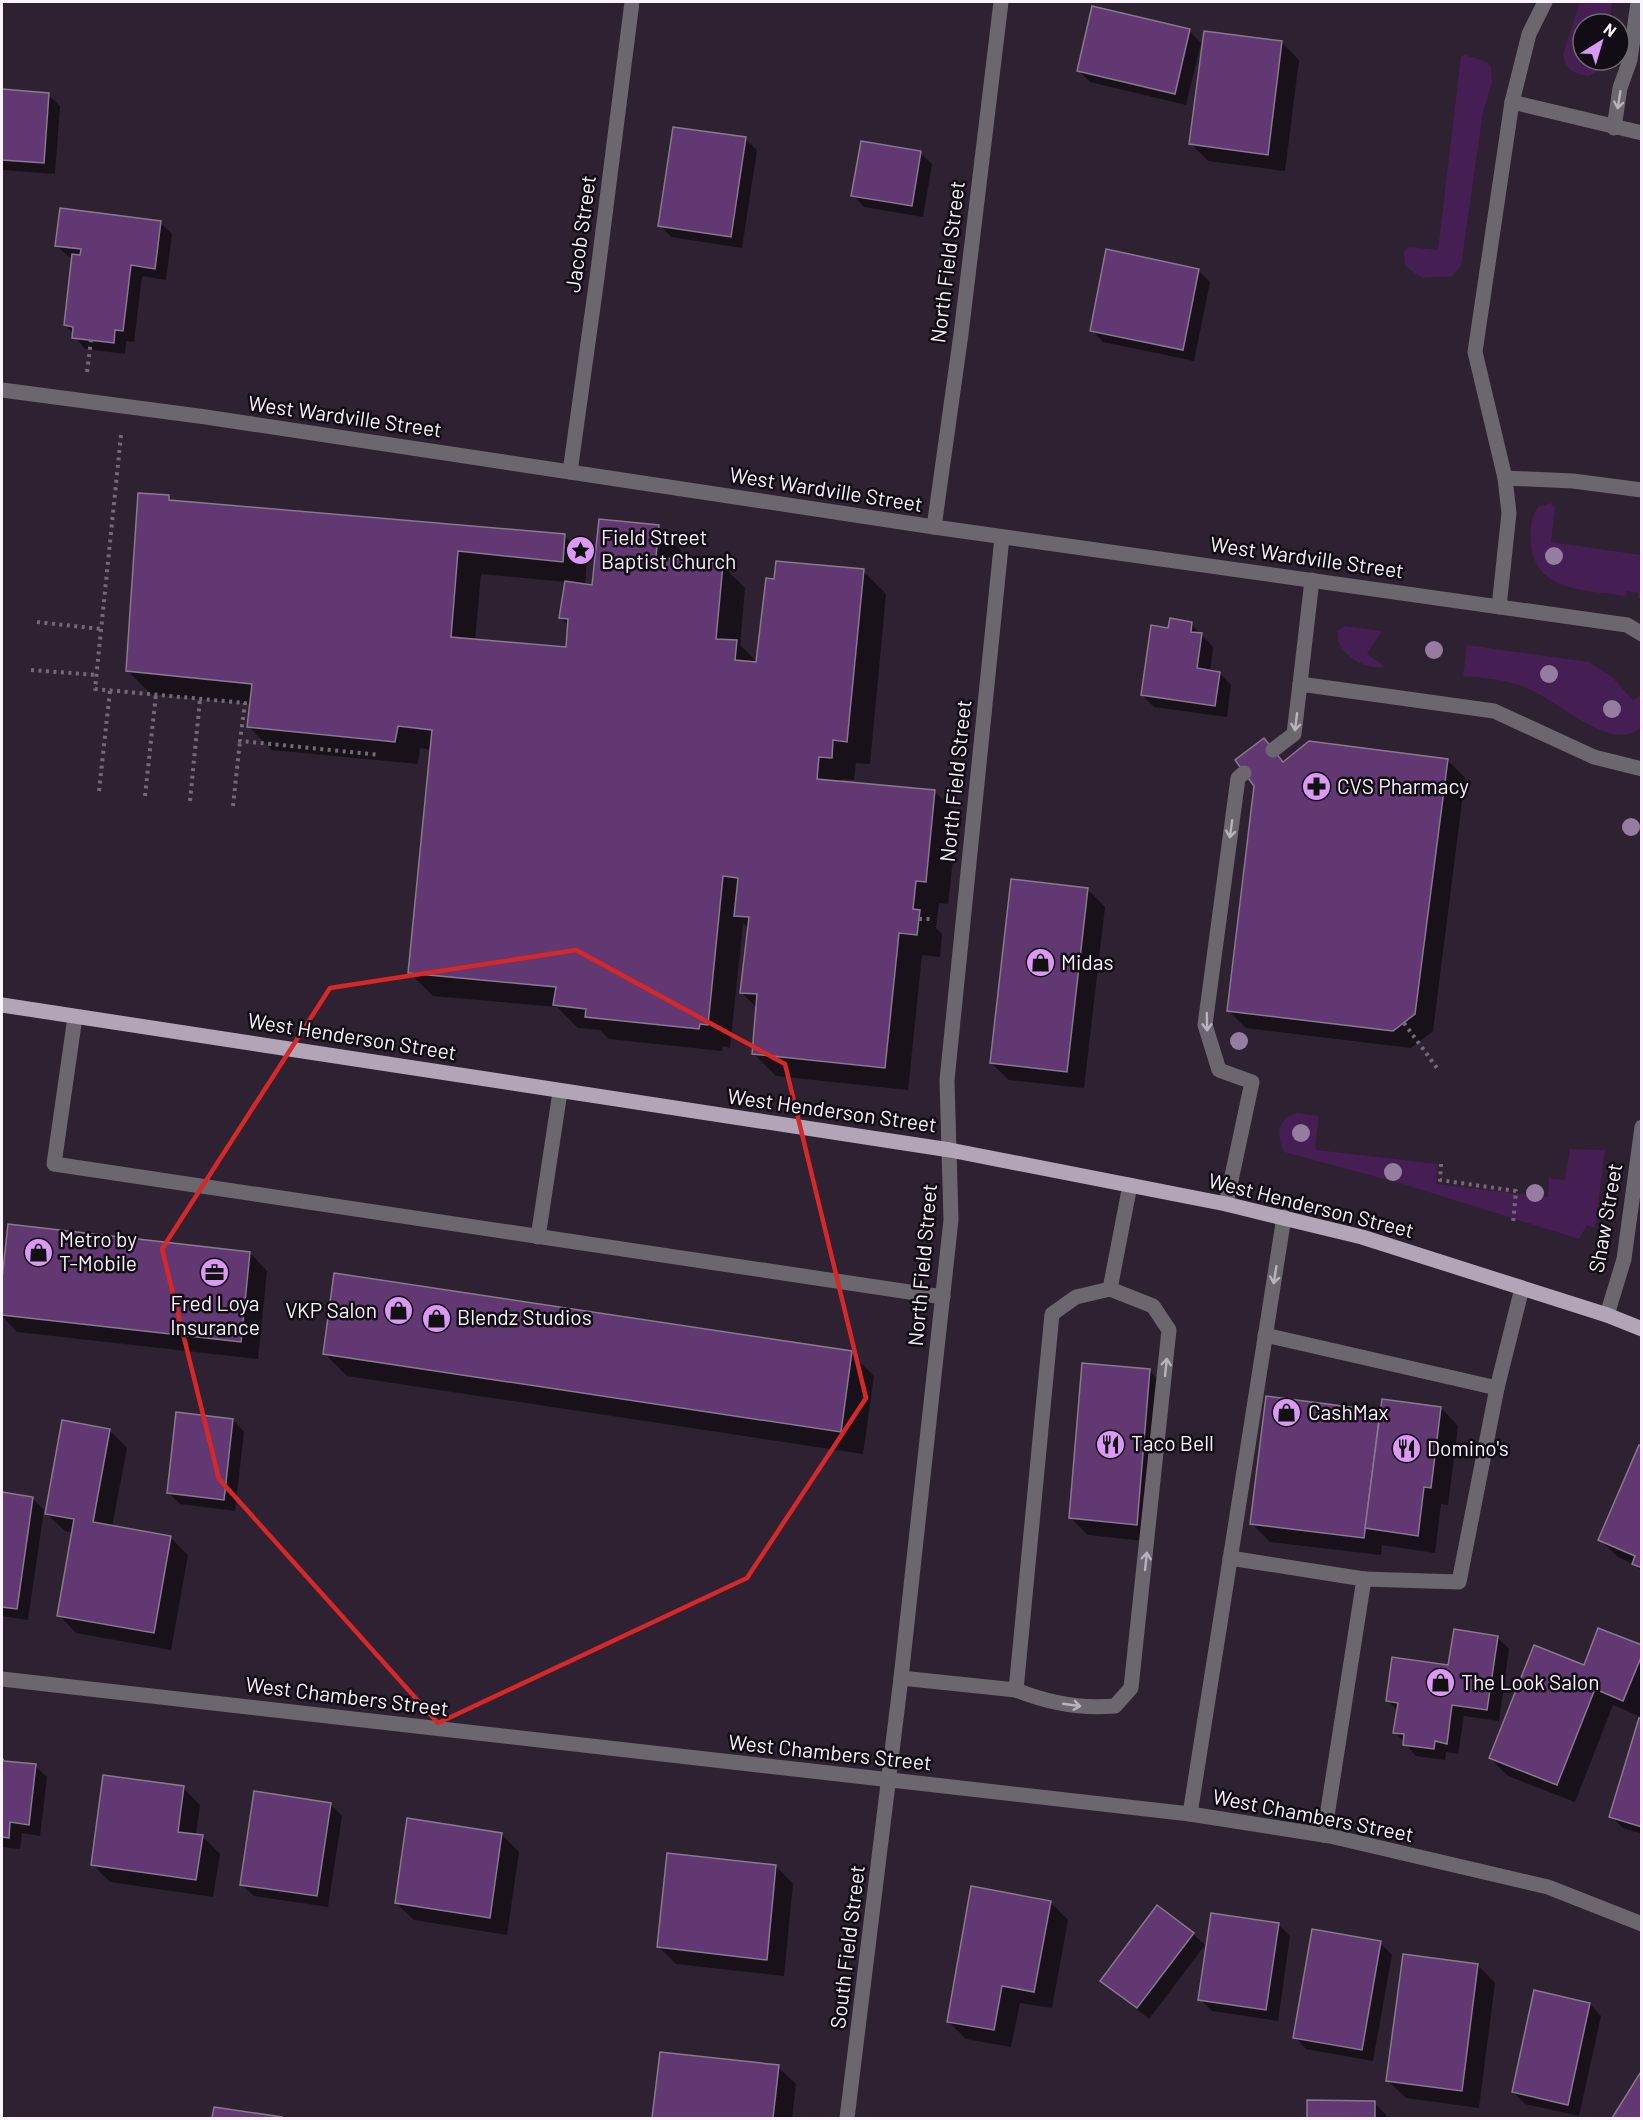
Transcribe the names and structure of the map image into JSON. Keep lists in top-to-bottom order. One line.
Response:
{"streets":{"main road":["West Henderson Street"],"street":["Jacob Street","North Field Street","West Wardville Street","Shaw Street","West Chambers Street","South Field Street"]},"crossings":[["Jacob Street","West Wardville Street"],["North Field Street","West Wardville Street"],["North Field Street","West Henderson Street"],["North Field Street","West Chambers Street"],["North Field Street","South Field Street"],["West Henderson Street","Shaw Street"],["West Chambers Street","South Field Street"]],"places":{"place":["Field Street Baptist Church"],"pharmacy":["CVS Pharmacy"],"shop":["Midas","Metro by T-Mobile","VKP Salon","Blendz Studios","CashMax","The Look Salon"],"office":["Fred Loya Insurance"],"restaurant":["Taco Bell","Domino's"]},"north":"top right"}
